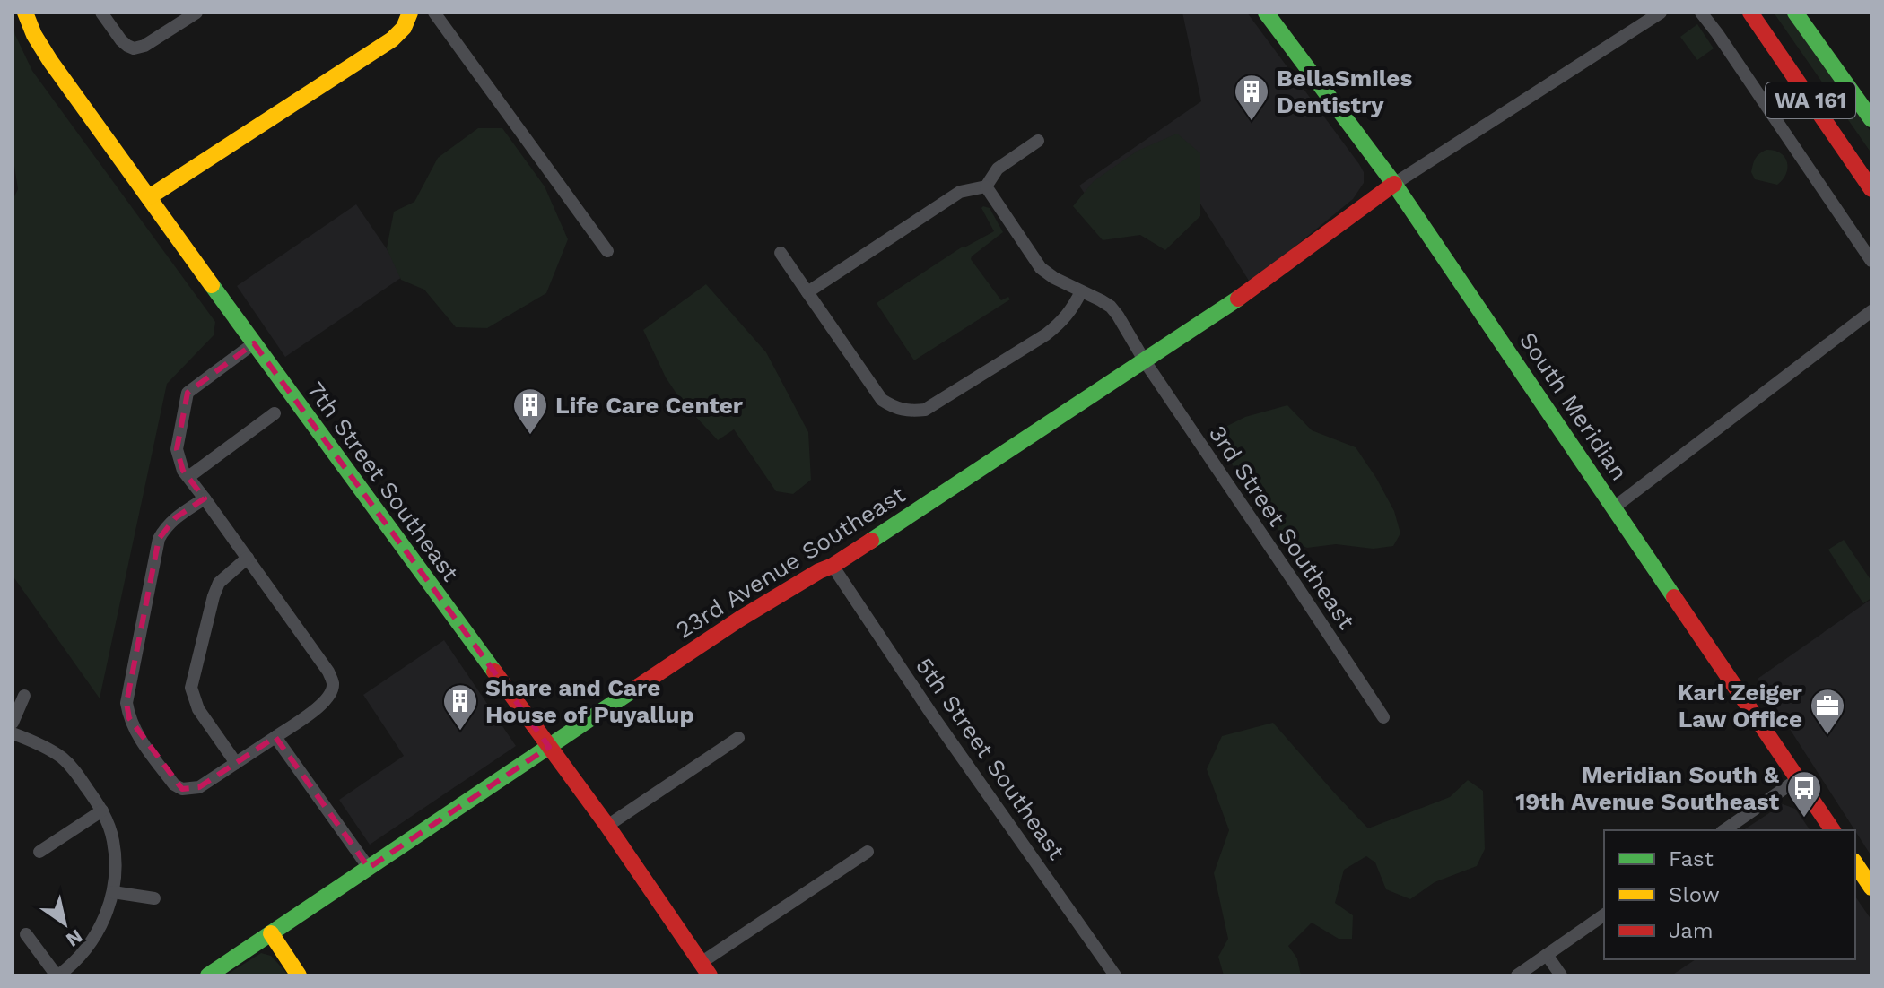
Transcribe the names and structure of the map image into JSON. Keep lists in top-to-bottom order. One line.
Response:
{"streets":{"main road":["WA 161","South Meridian","7th Street Southeast","23rd Avenue Southeast"],"street":["3rd Street Southeast","5th Street Southeast"]},"crossings":[["South Meridian","23rd Avenue Southeast"],["7th Street Southeast","23rd Avenue Southeast"],["3rd Street Southeast","23rd Avenue Southeast"],["23rd Avenue Southeast","5th Street Southeast"]],"places":{"building":["BellaSmiles Dentistry","Life Care Center","Share and Care House of Puyallup"],"office":["Karl Zeiger Law Office"],"bus stop":["Meridian South & 19th Avenue Southeast"]},"legend":["Fast","Slow","Jam"],"north":"bottom right"}
